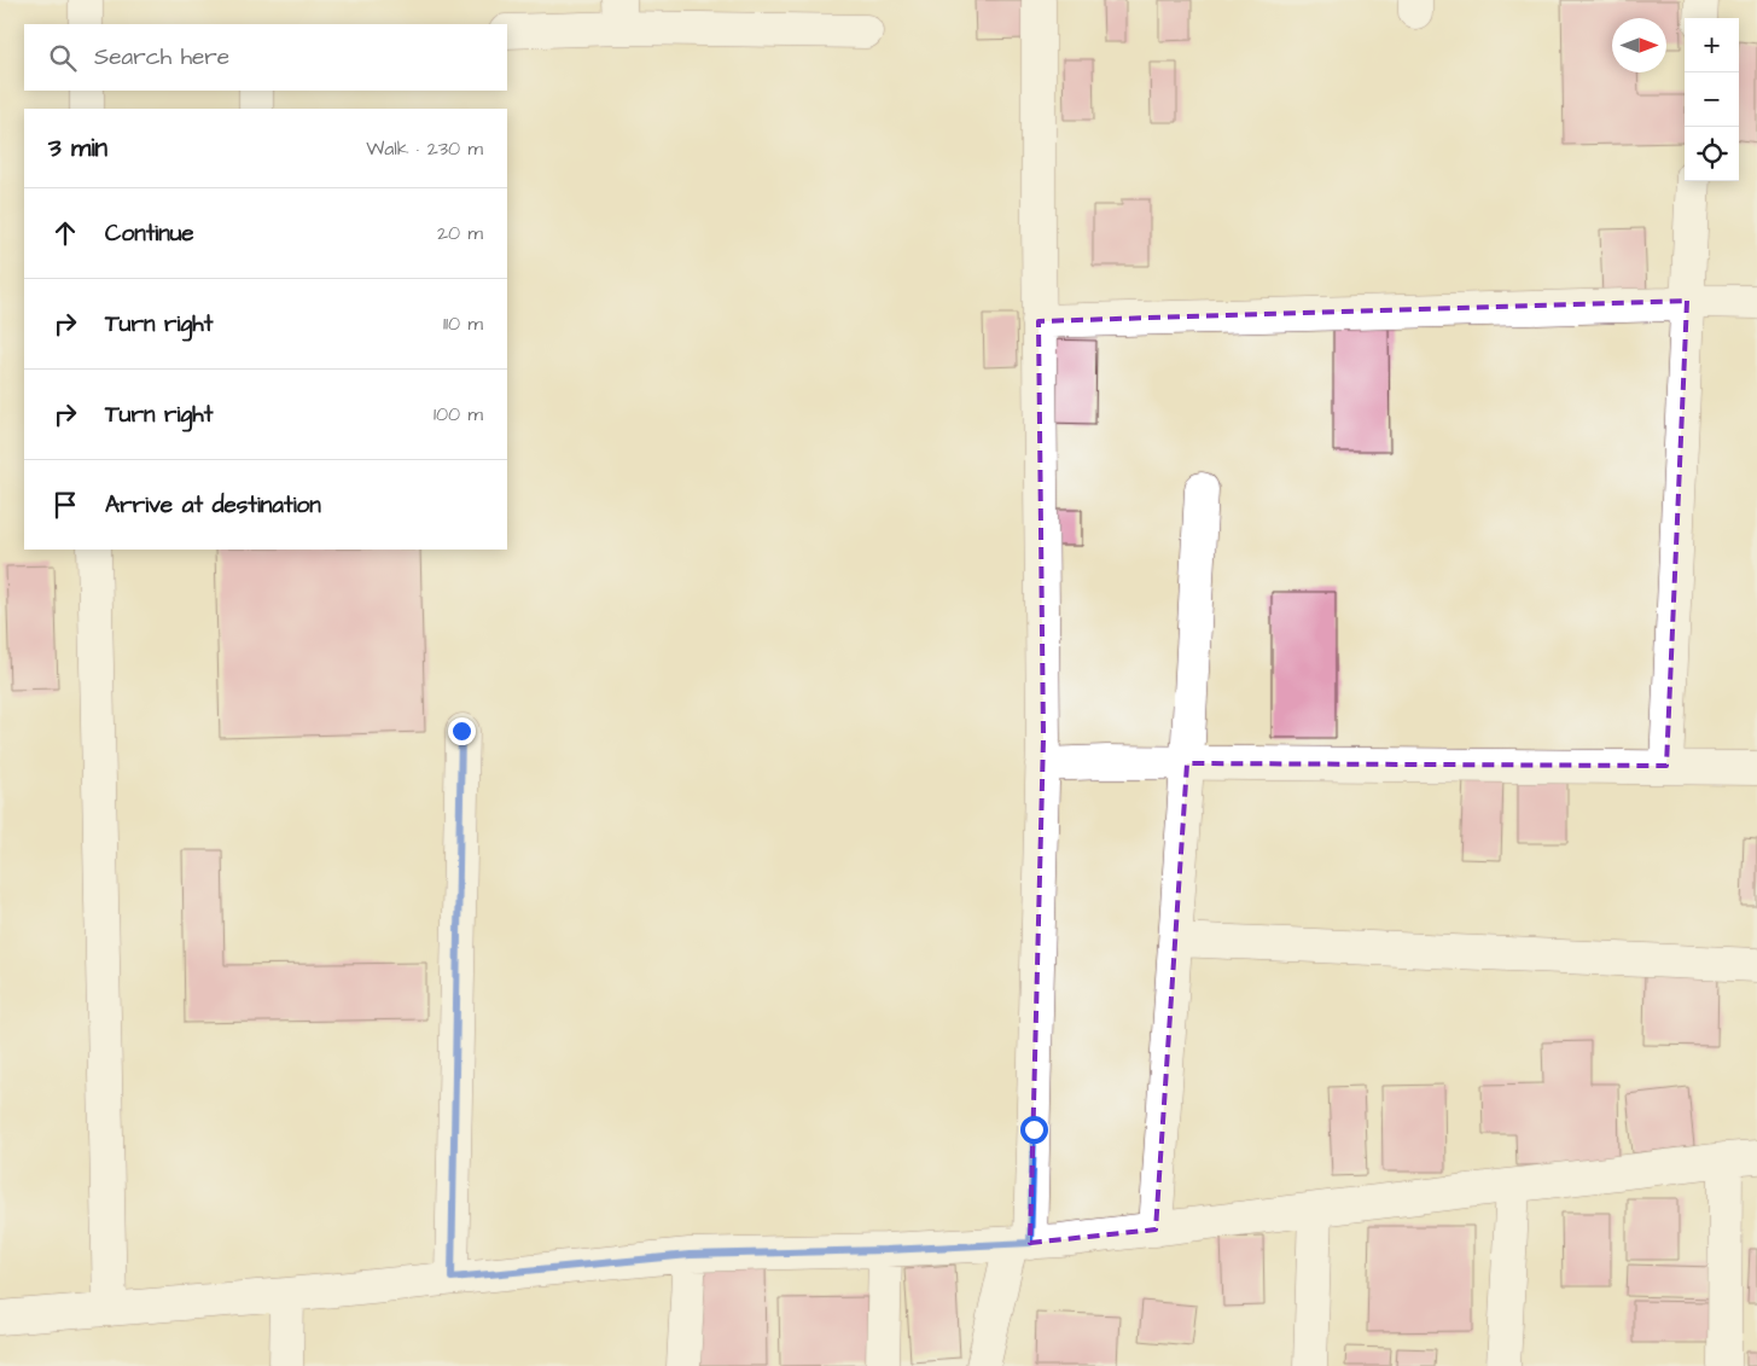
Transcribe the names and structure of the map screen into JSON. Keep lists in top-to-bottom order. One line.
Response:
{"north":"right","page":{"map_buttons":["+","−"],"search":"Search here","heading":["3 min","Walk · 230 m"],"list":[["Continue","20 m"],["Turn right","110 m"],["Turn right","100 m"],"Arrive at destination"]}}
